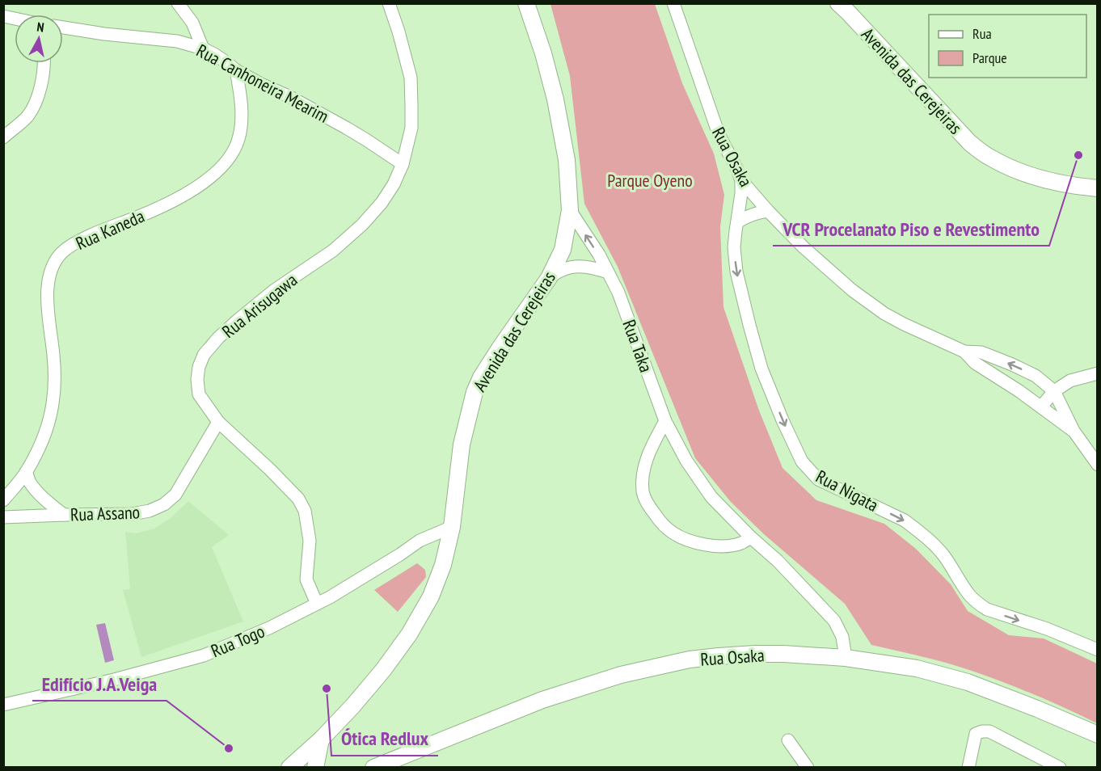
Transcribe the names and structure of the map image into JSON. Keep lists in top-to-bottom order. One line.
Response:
{"streets":{"main road":["Avenida das Cerejeiras","Rua Osaka"],"street":["Rua Canhoneira Mearim","Rua Kaneda","Rua Arisugawa","Rua Taka","Rua Nigata","Rua Assano","Rua Togo"]},"crossings":[["Avenida das Cerejeiras","Rua Taka"],["Avenida das Cerejeiras","Rua Togo"],["Rua Canhoneira Mearim","Rua Kaneda"],["Rua Canhoneira Mearim","Rua Arisugawa"],["Rua Osaka","Rua Taka"],["Rua Osaka","Rua Nigata"],["Rua Arisugawa","Rua Assano"],["Rua Arisugawa","Rua Togo"]],"one_way":["Rua Nigata"],"parks":["Parque Oyeno"],"places":["VCR Procelanato Piso e Revestimento","Ótica Redlux","Edifício J.A.Veiga"],"legend":["Rua","Parque"],"north":"top"}
